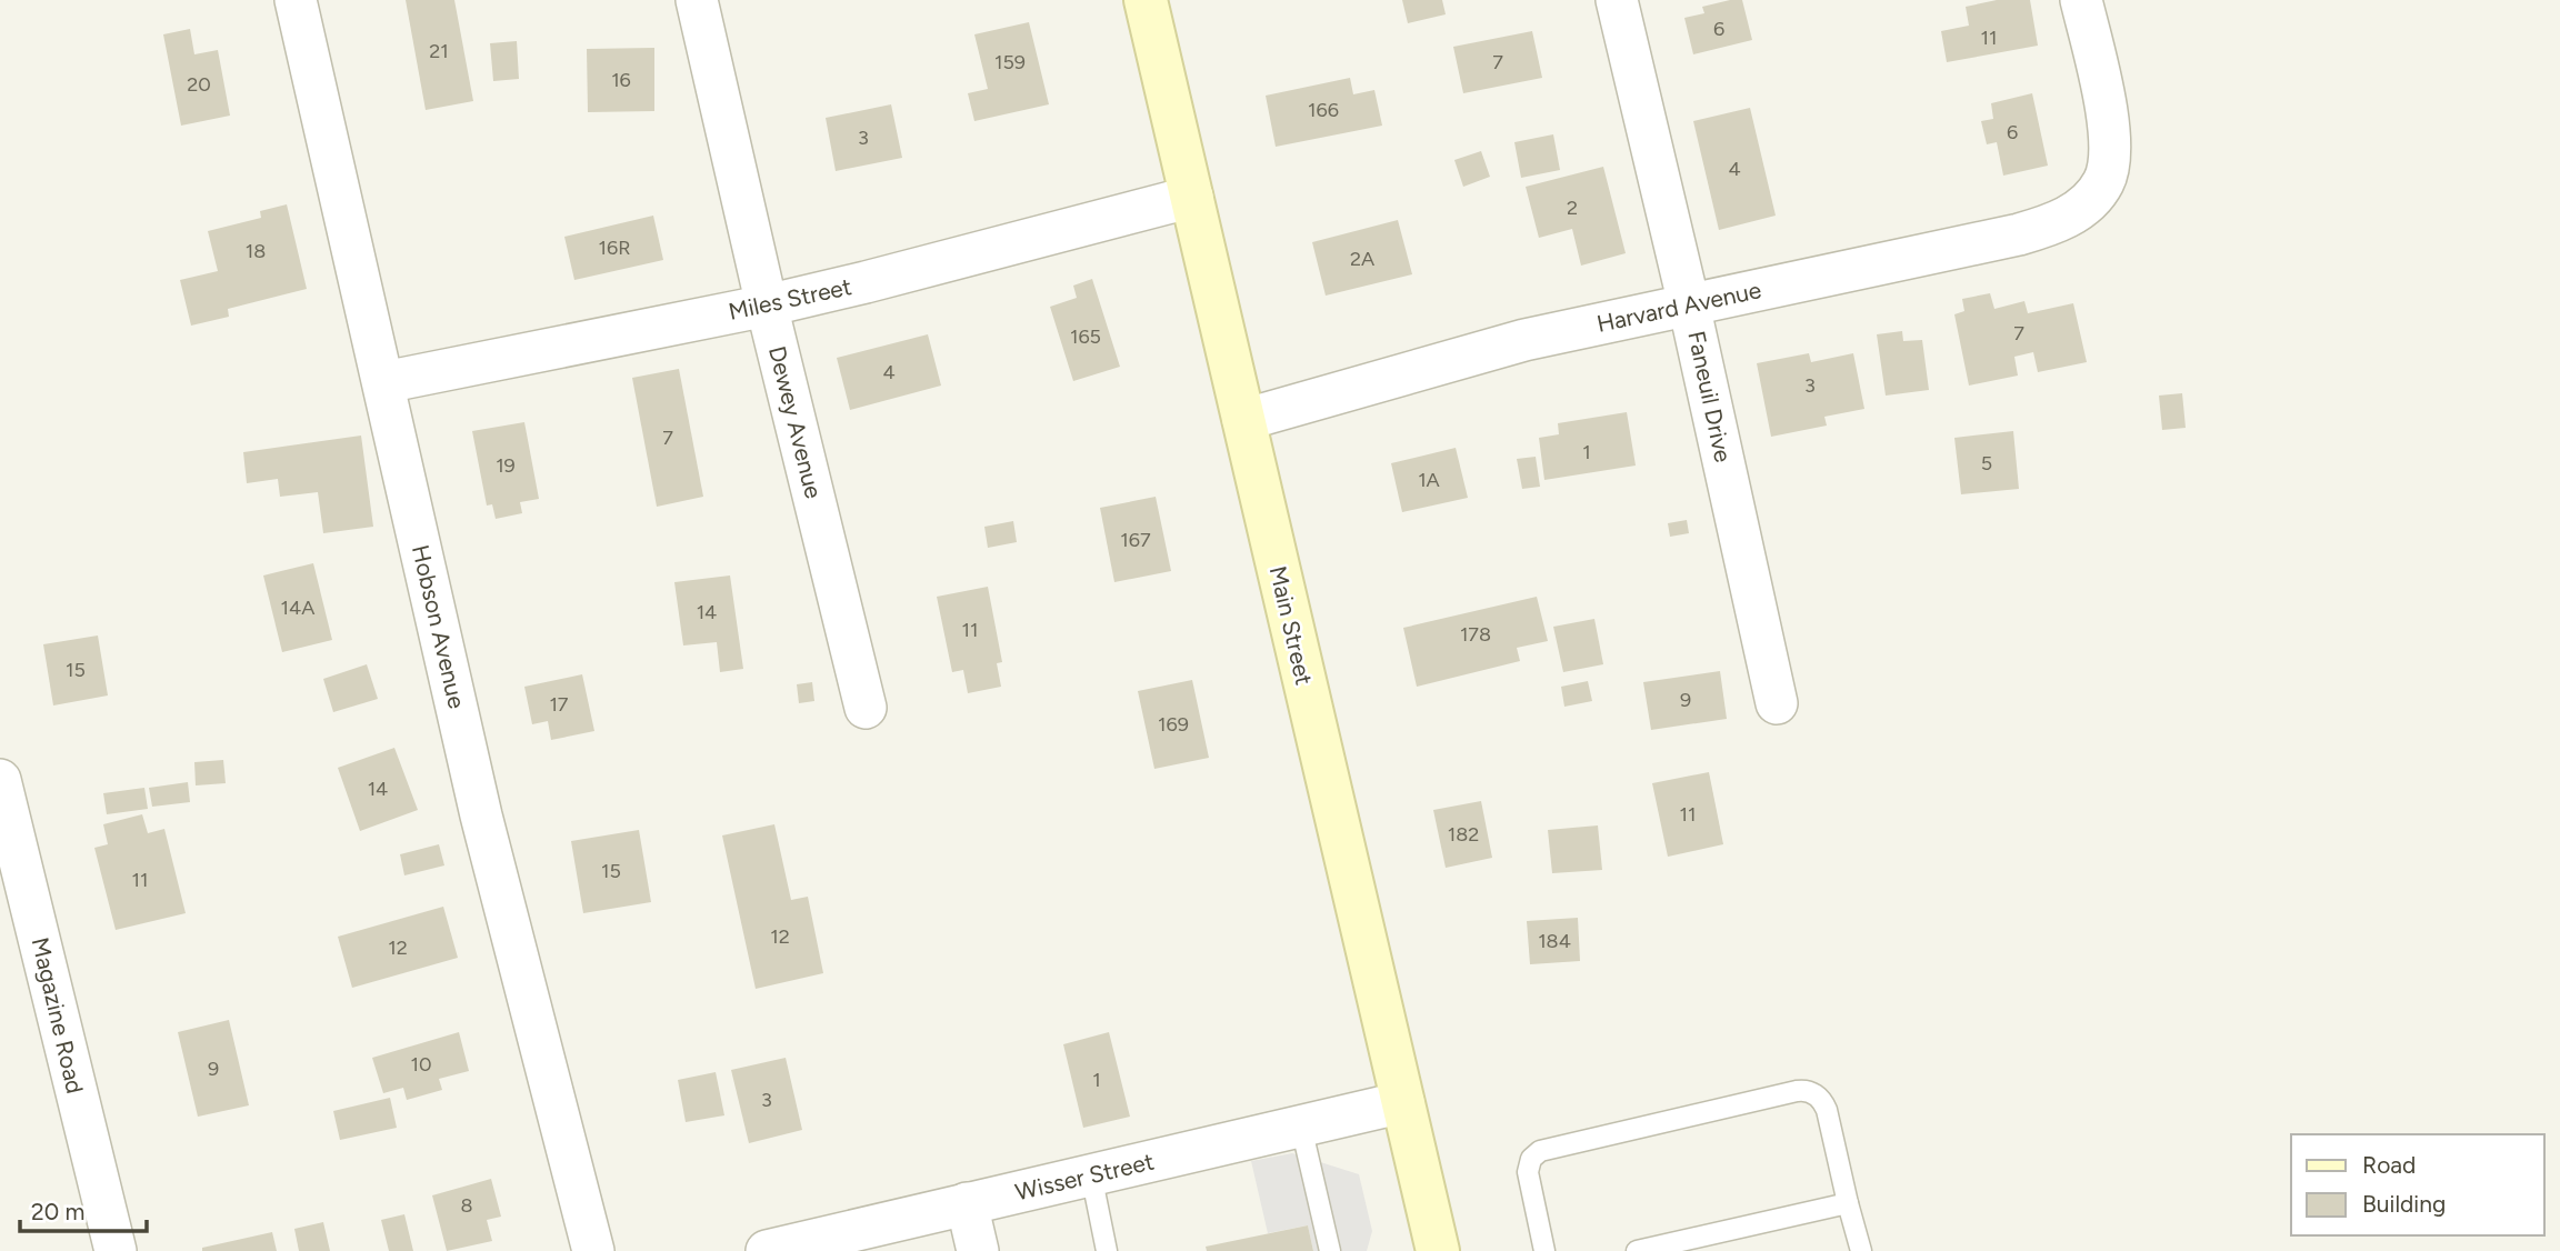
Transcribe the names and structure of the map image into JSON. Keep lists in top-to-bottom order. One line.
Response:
{"streets":{"main road":["Main Street"],"street":["Miles Street","Harvard Avenue","Faneuil Drive","Dewey Avenue","Hobson Avenue","Magazine Road","Wisser Street"]},"crossings":[["Miles Street","Dewey Avenue"],["Miles Street","Main Street"],["Miles Street","Hobson Avenue"],["Harvard Avenue","Faneuil Drive"],["Harvard Avenue","Main Street"],["Main Street","Wisser Street"]],"house_numbers":["6","11","21","159","7","16","20","166","6","3","4","2","16R","18","2A","7","165","4","3","7","1","5","19","1A","167","14A","14","11","178","15","9","17","169","14","11","182","15","11","12","184","12","10","9","1","3","8"],"legend":["Road","Building"],"scale_bar":"20 m"}
